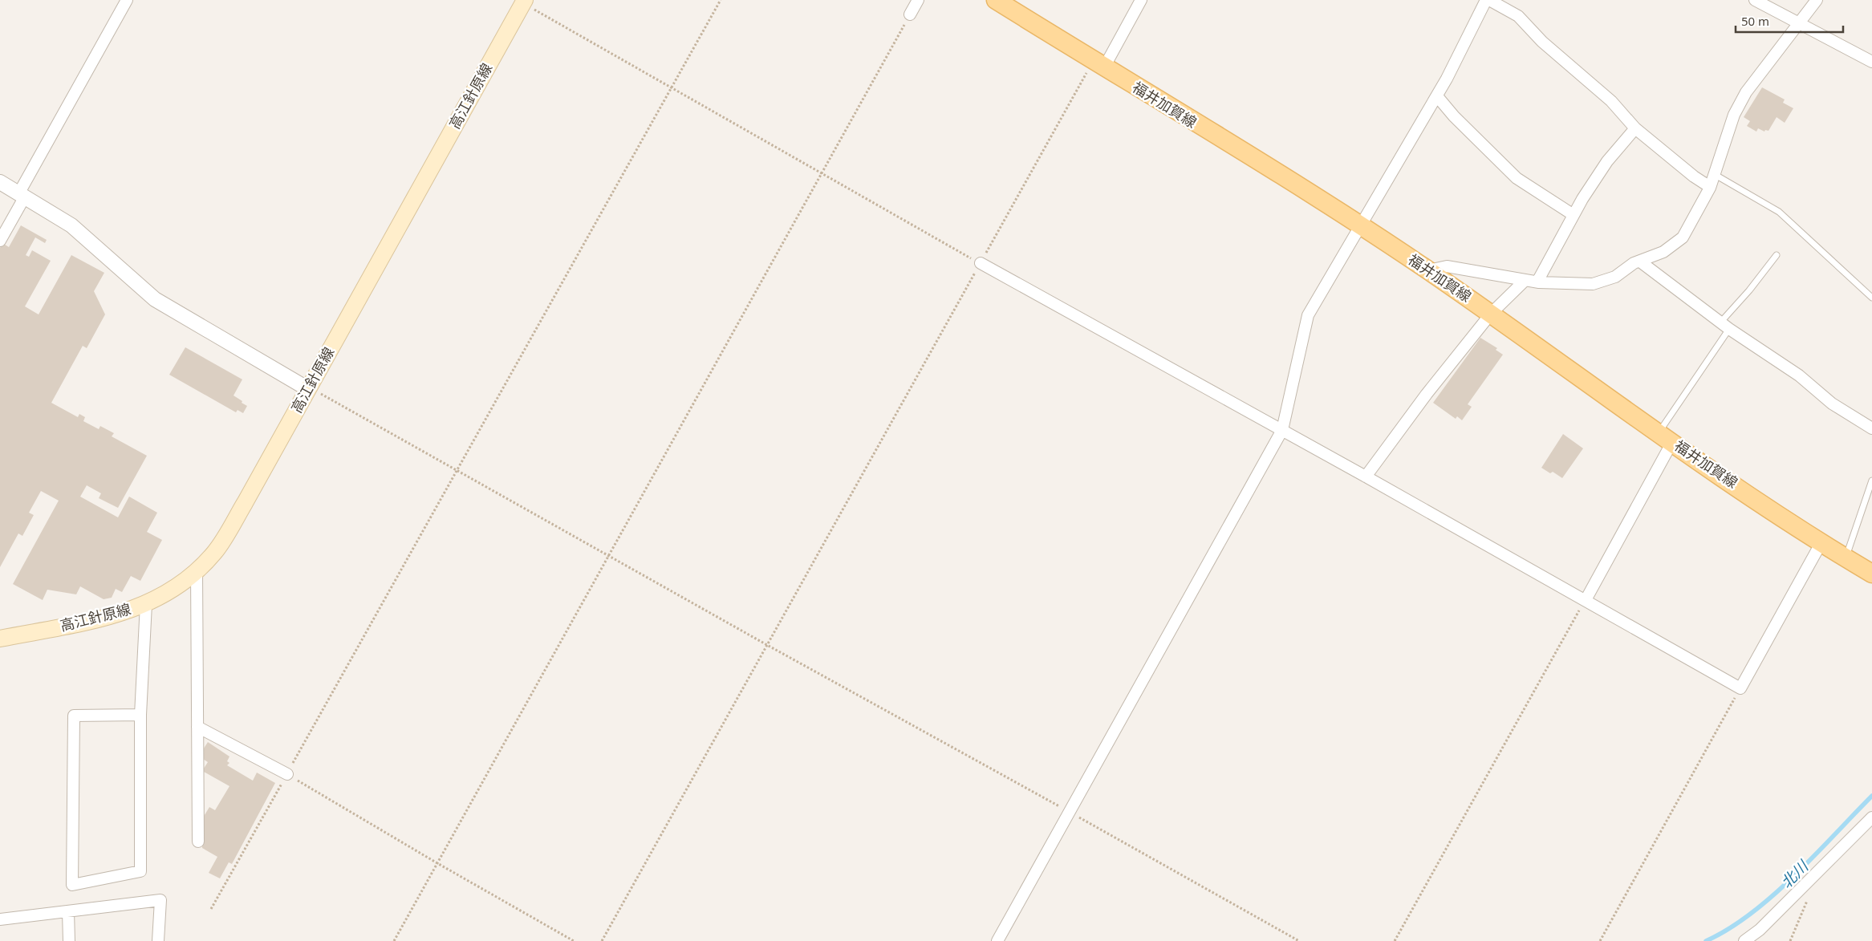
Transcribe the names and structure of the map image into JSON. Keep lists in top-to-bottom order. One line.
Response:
{"streets":{"main road":["高江針原線","福井加賀線"]},"water":["北川"],"scale_bar":"50 m"}
